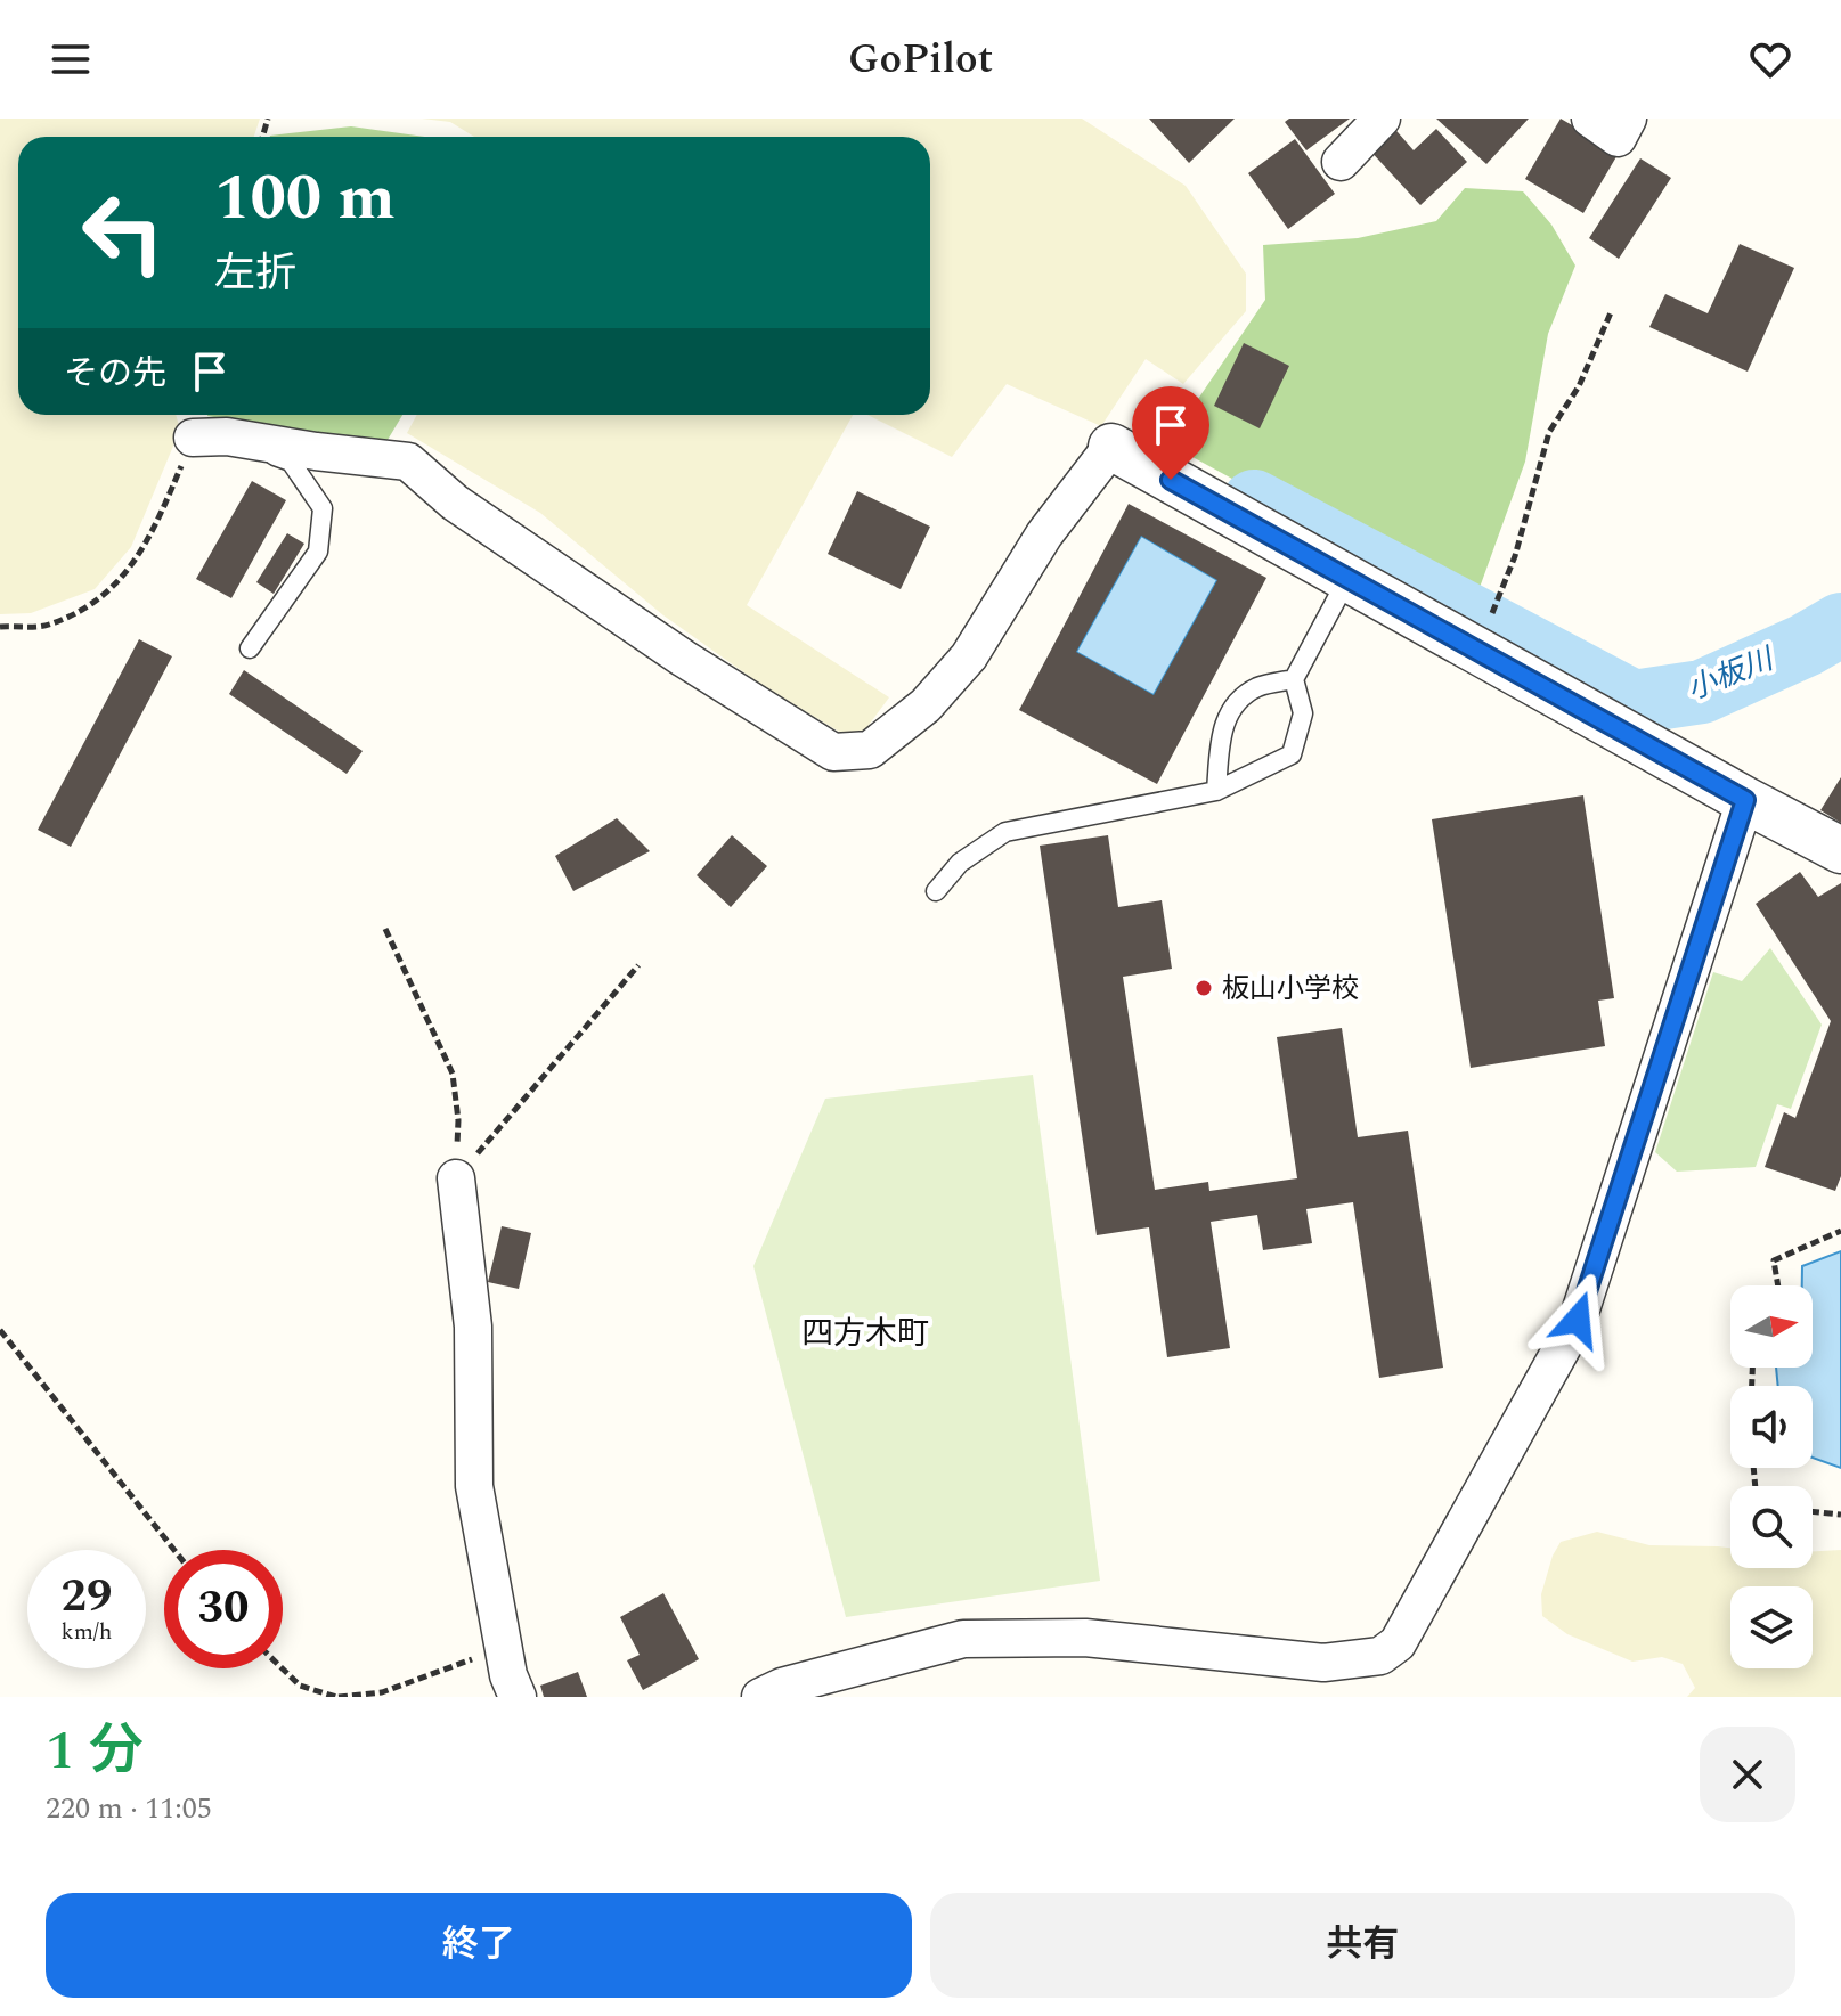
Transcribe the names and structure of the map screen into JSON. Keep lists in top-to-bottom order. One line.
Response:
{"districts":["四方木町"],"water":["小板川"],"places":["板山小学校"],"north":"right","page":{"header":"GoPilot","turn":["100 m","左折"],"then":"その先","speed":"29 km/h","limit":"30","heading":["1 分","220 m · 11:05"],"buttons":["終了","共有"]}}
